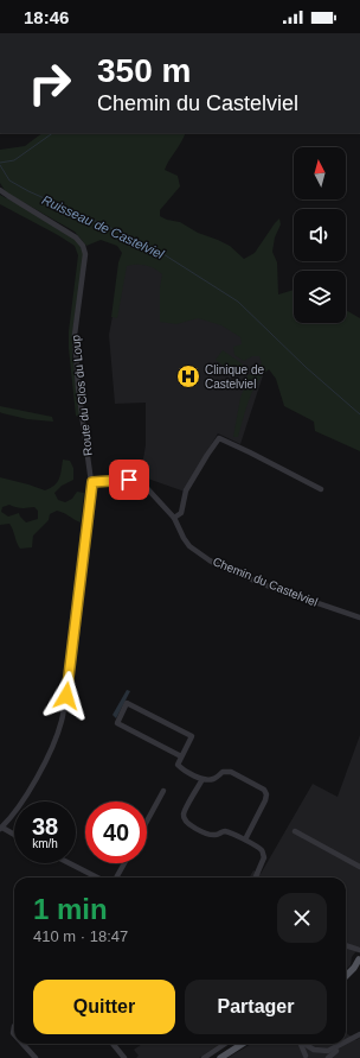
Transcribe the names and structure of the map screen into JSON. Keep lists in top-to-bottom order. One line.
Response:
{"streets":{"street":["Route du Clos du Loup","Chemin du Castelviel"]},"crossings":[["Route du Clos du Loup","Chemin du Castelviel"]],"water":["Ruisseau de Castelviel"],"places":{"hospital":["Clinique de Castelviel"]},"north":"top","page":{"status":"18:46","turn":["350 m","Chemin du Castelviel"],"speed":"38 km/h","limit":"40","heading":["1 min","410 m · 18:47"],"buttons":["Quitter","Partager"]}}
